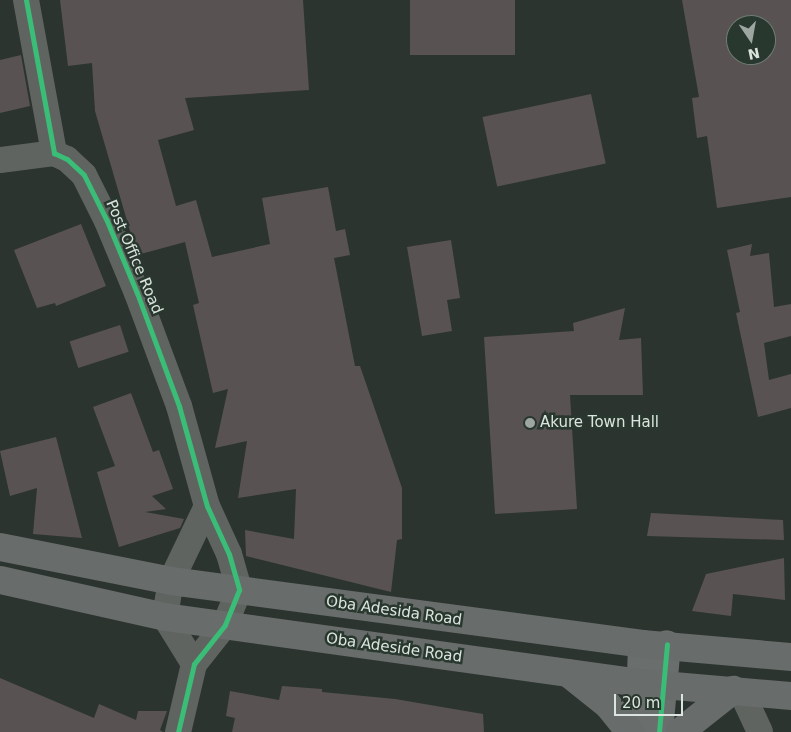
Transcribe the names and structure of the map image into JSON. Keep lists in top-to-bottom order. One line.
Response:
{"streets":{"main road":["Oba Adesida Road","Oba Adeside Road"],"street":["Post Office Road"]},"crossings":[["Post Office Road","Oba Adesida Road"]],"places":["Akure Town Hall"],"scale_bar":"20 m","north":"bottom"}
